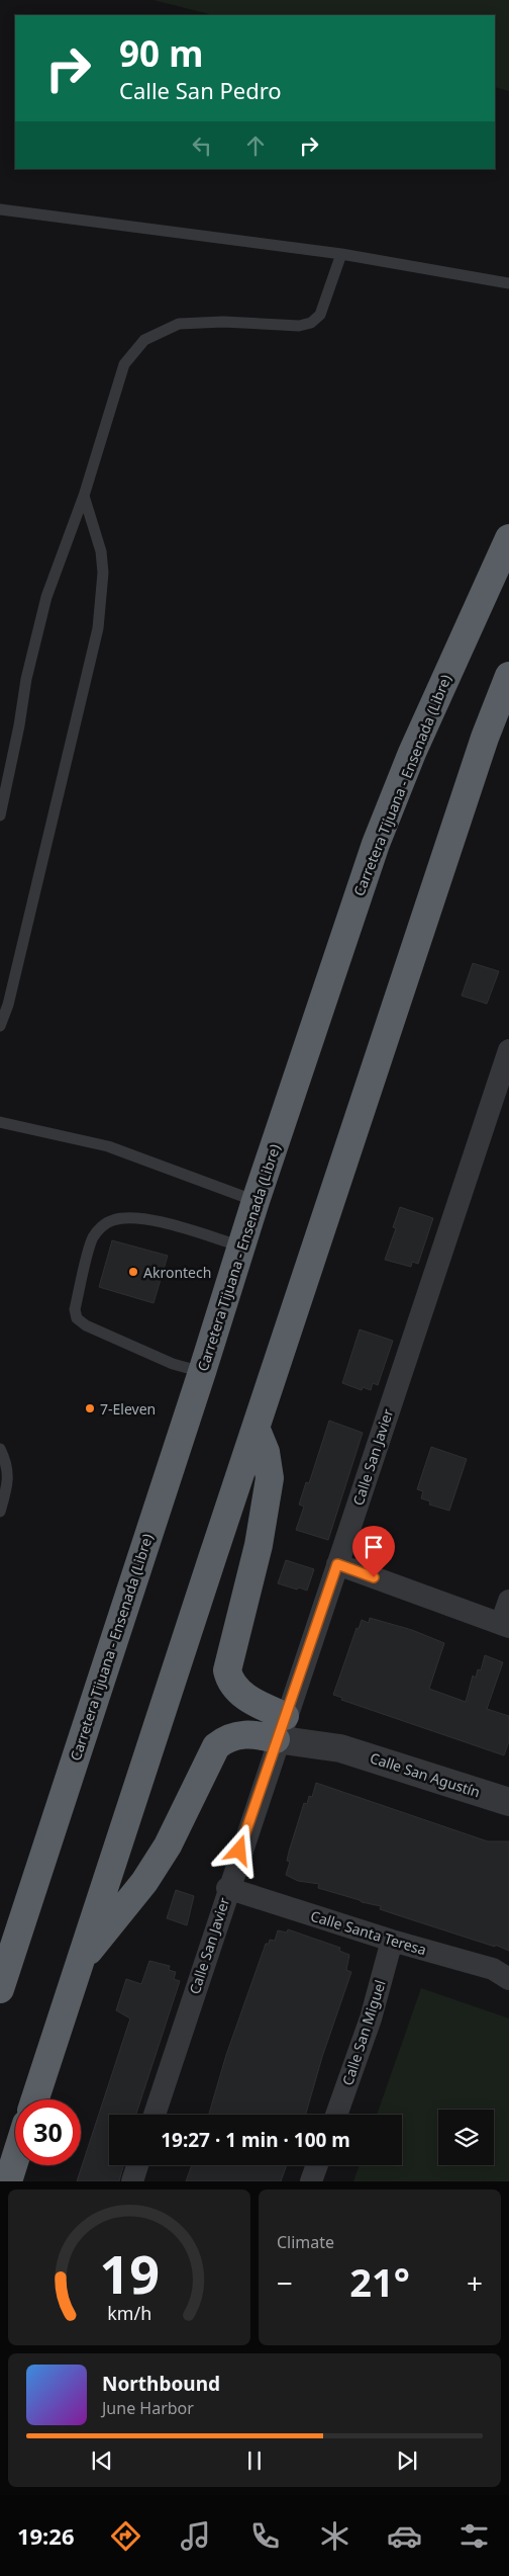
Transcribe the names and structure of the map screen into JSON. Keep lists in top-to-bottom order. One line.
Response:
{"streets":{"highway":["Carretera Tijuana - Ensenada (Libre)"],"street":["Calle San Javier","Calle San Agustín","Calle Santa Teresa","Calle San Miguel"]},"crossings":[["Calle San Javier","Calle San Agustín"],["Calle San Javier","Calle Santa Teresa"],["Calle Santa Teresa","Calle San Miguel"]],"places":["Akrontech","7-Eleven"],"page":{"turn":["90 m","Calle San Pedro"],"limit":"30","trip":"19:27 · 1 min · 100 m","tile":"Climate","heat":["−","21°","+"],"song":["Northbound","June Harbor"],"tabs":"19:26","gauge":["19","km/h"]}}
